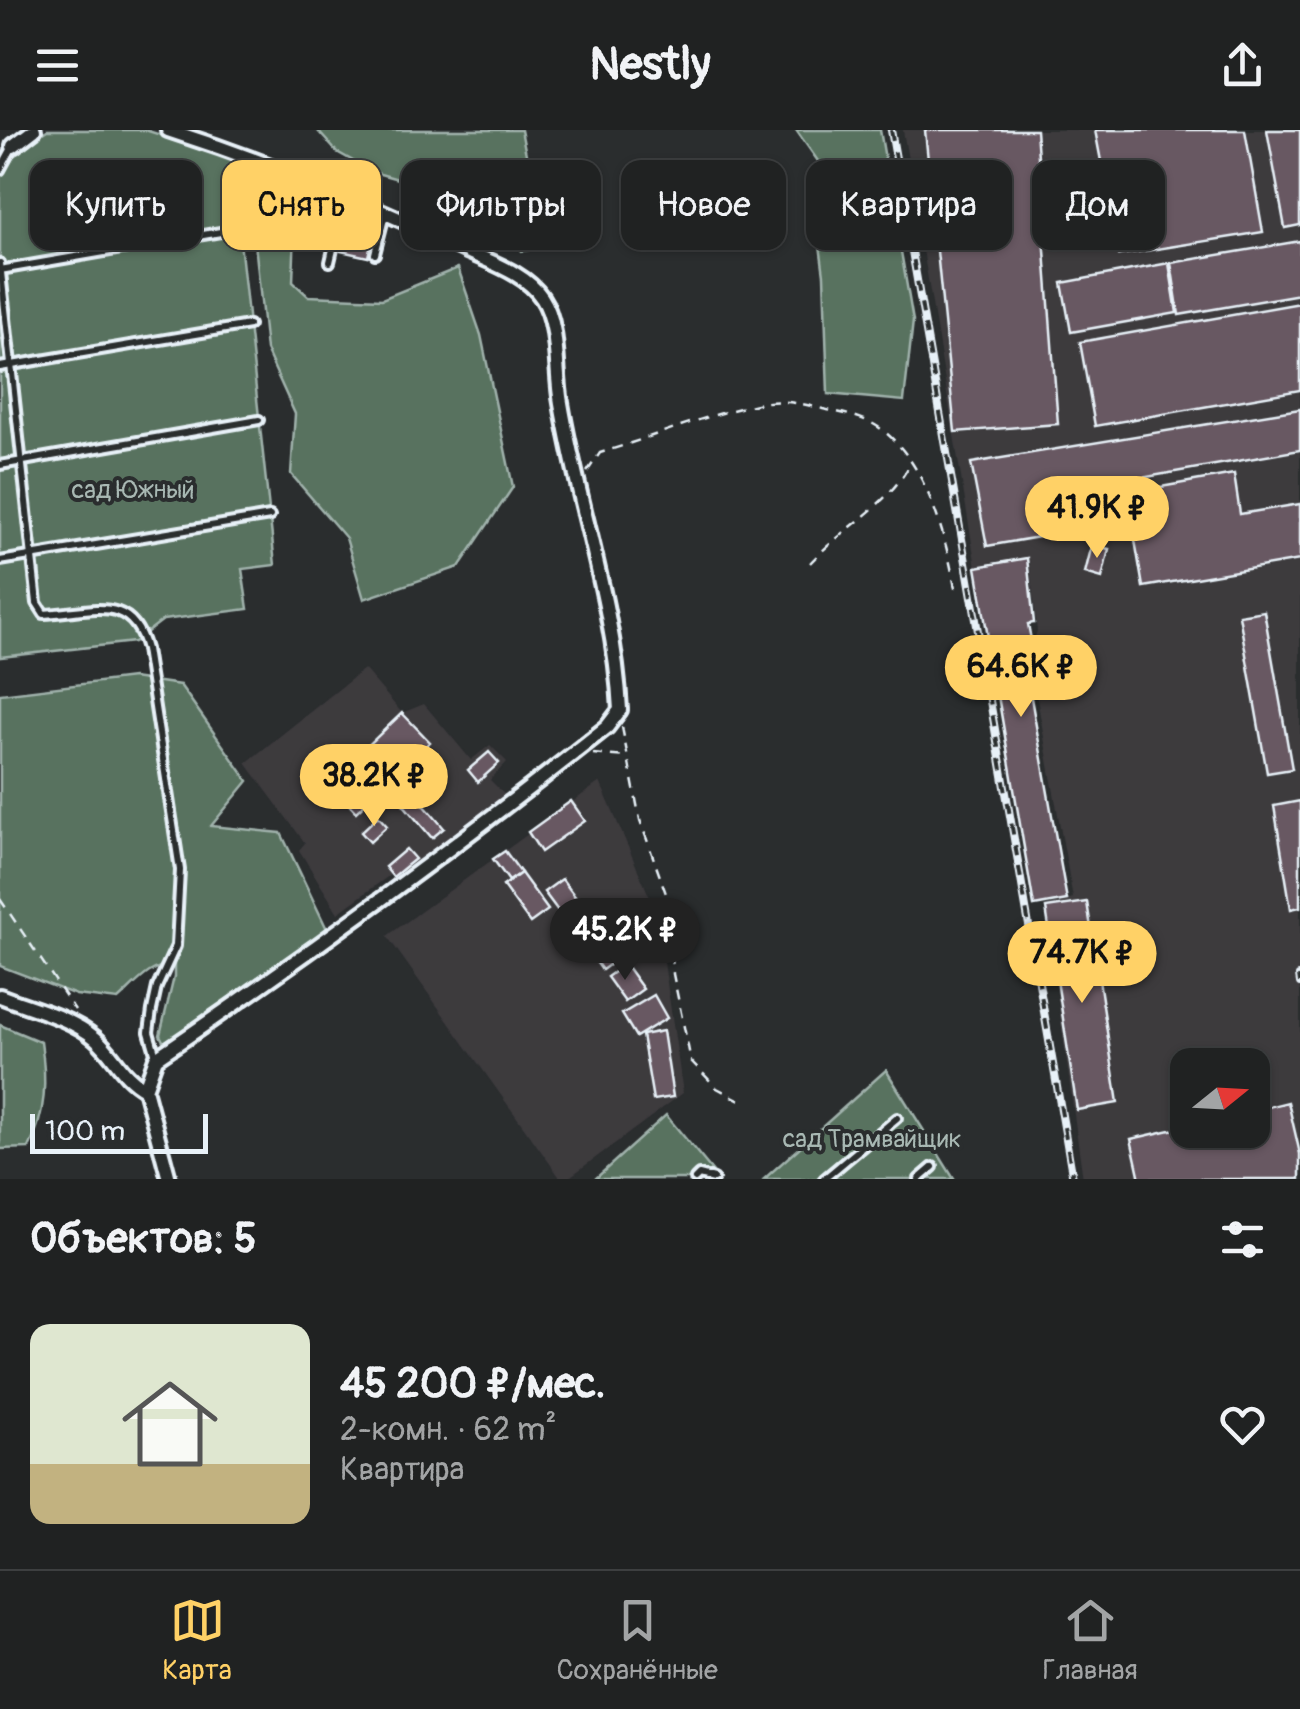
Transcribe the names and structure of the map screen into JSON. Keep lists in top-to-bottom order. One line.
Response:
{"parks":["сад Южный","сад Трамвайщик"],"scale_bar":"100 m","north":"right","page":{"header":"Nestly","chip":["Купить","Снять","Фильтры","Новое","Квартира","Дом"],"price":["41.9K ₽","64.6K ₽","38.2K ₽","45.2K ₽","74.7K ₽"],"scale":"100 m","heading":"Объектов: 5","list":[{"name":"45 200 ₽/мес.","note":"2-комн. · 62 m² · Квартира"}],"tabs":["Карта","Сохранённые","Главная"]}}
